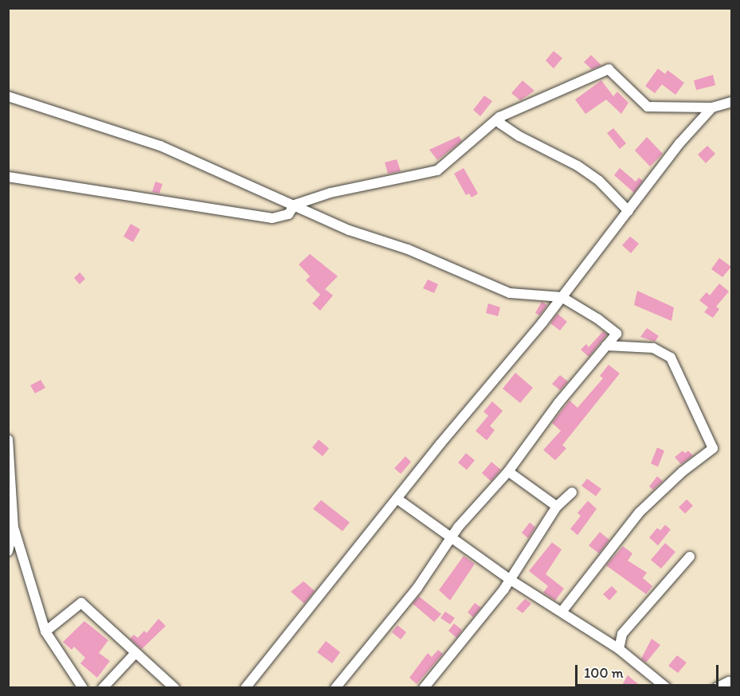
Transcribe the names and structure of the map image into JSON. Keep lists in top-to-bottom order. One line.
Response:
{"scale_bar":"100 m"}
